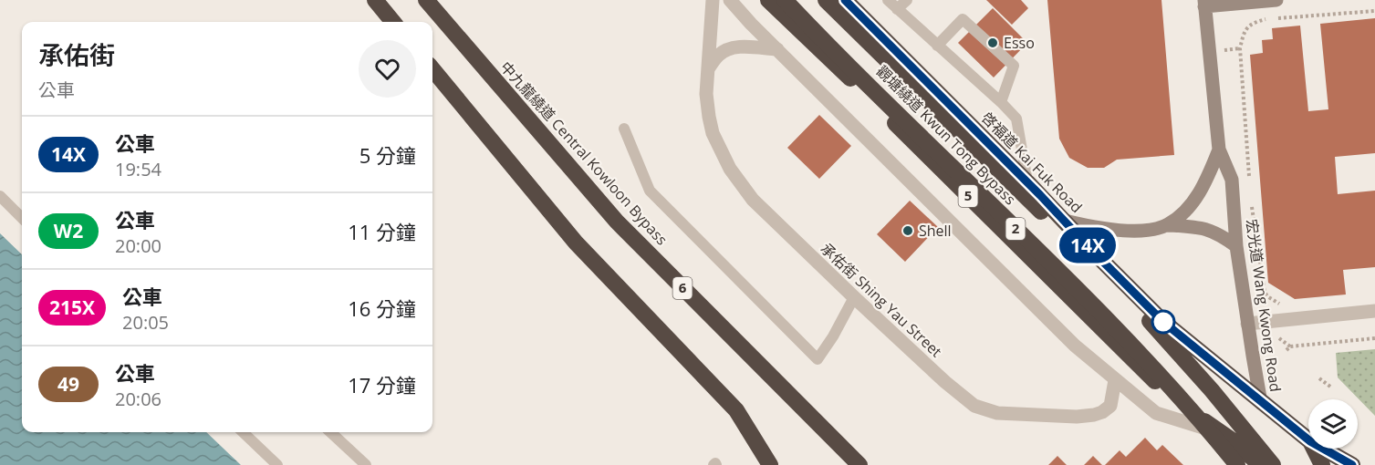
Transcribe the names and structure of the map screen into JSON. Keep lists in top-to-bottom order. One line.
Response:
{"streets":{"highway":["觀塘繞道 Kwun Tong Bypass","中九龍繞道 Central Kowloon Bypass","啓福道 Kai Fuk Road","5","2","6"],"main road":["宏光道 Wang Kwong Road"],"street":["承佑街 Shing Yau Street"]},"crossings":[["啓福道 Kai Fuk Road","宏光道 Wang Kwong Road"]],"places":["Esso","Shell"],"lines":["bus line 14X"],"page":{"on_map":"14X","heading":["承佑街","公車"],"list":[{"mark":"14X","name":"公車","note":"19:54","value":"5 分鐘"},{"mark":"W2","name":"公車","note":"20:00","value":"11 分鐘"},{"mark":"215X","name":"公車","note":"20:05","value":"16 分鐘"},{"mark":"49","name":"公車","note":"20:06","value":"17 分鐘"}]}}
